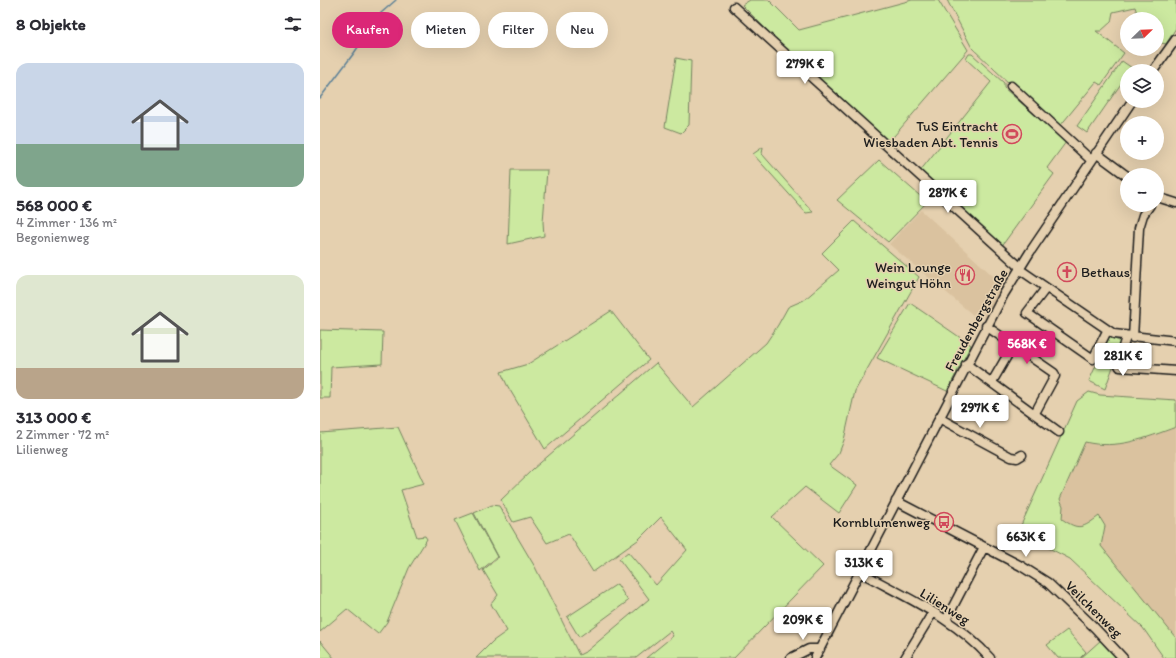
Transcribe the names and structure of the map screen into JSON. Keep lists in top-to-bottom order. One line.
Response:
{"streets":{"street":["Freudenbergstraße","Lilienweg","Veilchenweg"]},"crossings":[["Freudenbergstraße","Lilienweg"],["Freudenbergstraße","Veilchenweg"]],"places":{"sports":["TuS Eintracht Wiesbaden Abt. Tennis"],"church":["Bethaus"],"restaurant":["Wein Lounge Weingut Höhn"],"bus stop":["Kornblumenweg"]},"north":"top right","page":{"heading":"8 Objekte","map_buttons":["+","−"],"chip":["Kaufen","Mieten","Filter","Neu"],"list":[{"name":"568 000 €","note":"4 Zimmer · 136 m² · Begonienweg"},{"name":"313 000 €","note":"2 Zimmer · 72 m² · Lilienweg"}],"price":["279K €","287K €","568K €","281K €","297K €","663K €","313K €","209K €"]}}
